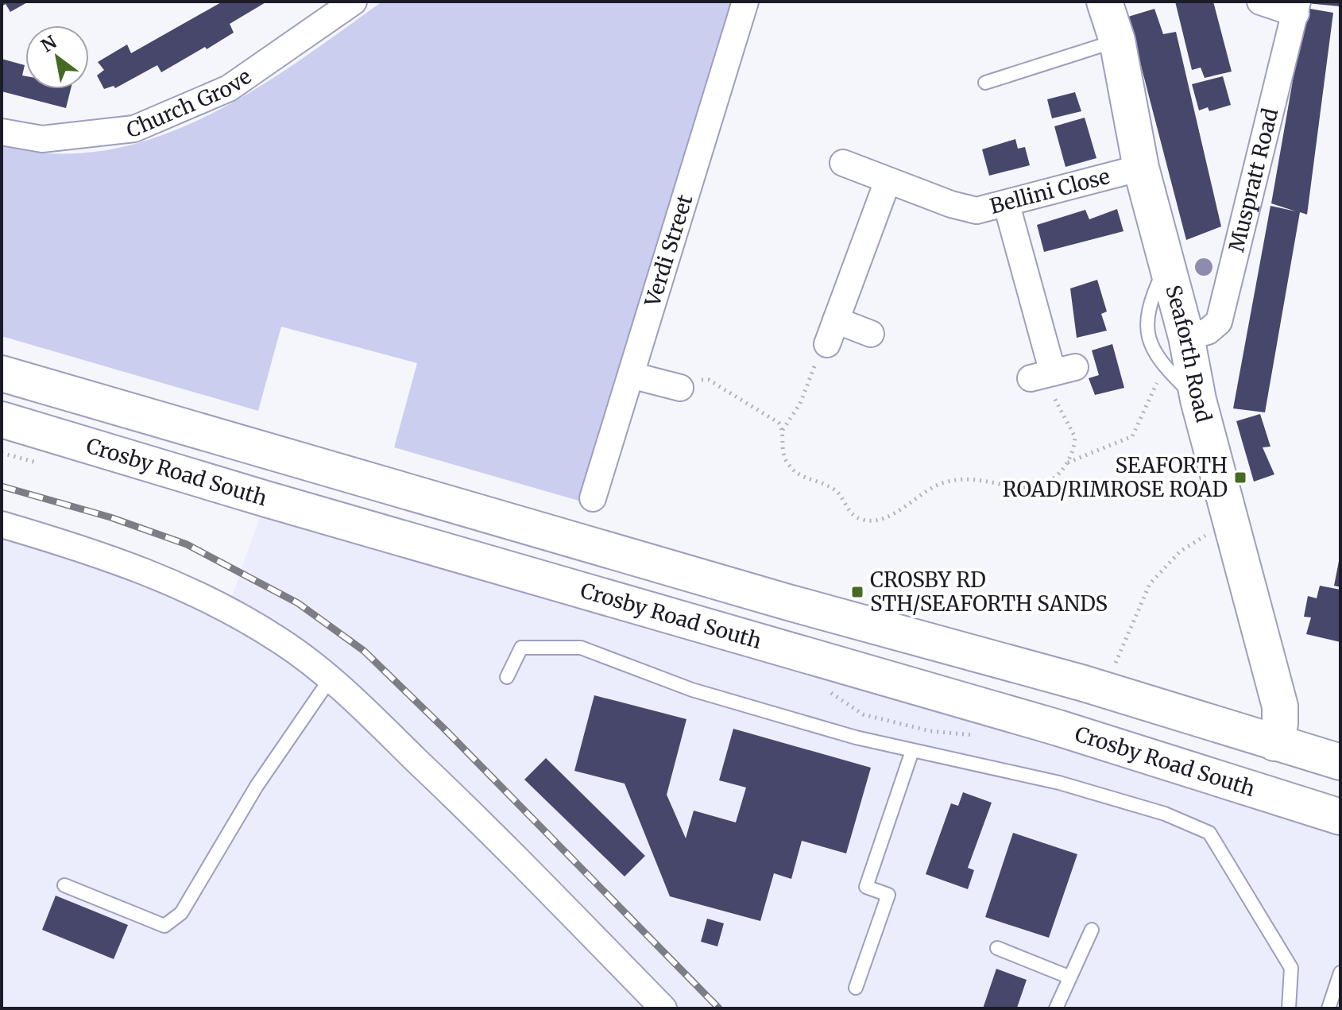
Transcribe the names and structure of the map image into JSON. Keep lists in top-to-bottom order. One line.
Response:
{"streets":{"main road":["Seaforth Road","Crosby Road South"],"street":["Church Grove","Muspratt Road","Bellini Close","Verdi Street"]},"crossings":[["Muspratt Road","Seaforth Road"],["Bellini Close","Seaforth Road"]],"places":{"transit":["SEAFORTH ROAD/RIMROSE ROAD","CROSBY RD STH/SEAFORTH SANDS"]},"north":"top left"}
